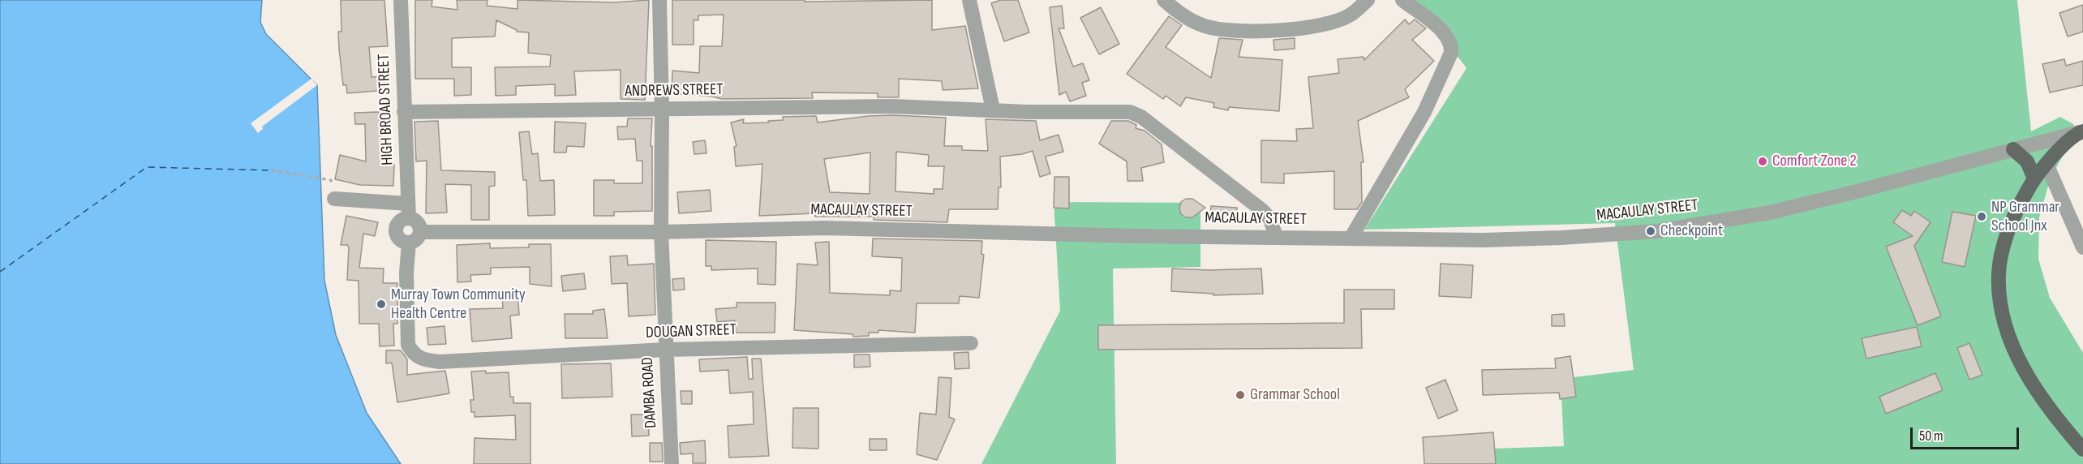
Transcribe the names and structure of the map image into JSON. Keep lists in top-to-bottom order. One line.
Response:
{"streets":{"street":["ANDREWS STREET","HIGH BROAD STREET","MACAULAY STREET","DOUGAN STREET","DAMBA ROAD"]},"crossings":[["ANDREWS STREET","HIGH BROAD STREET"],["ANDREWS STREET","MACAULAY STREET"],["ANDREWS STREET","DAMBA ROAD"],["HIGH BROAD STREET","MACAULAY STREET"],["HIGH BROAD STREET","DOUGAN STREET"],["MACAULAY STREET","DOUGAN STREET"],["MACAULAY STREET","DAMBA ROAD"],["DOUGAN STREET","DAMBA ROAD"]],"places":["Comfort Zone 2","NP Grammar School Jnx","Checkpoint","Murray Town Community Health Centre","Grammar School"],"scale_bar":"50 m"}
